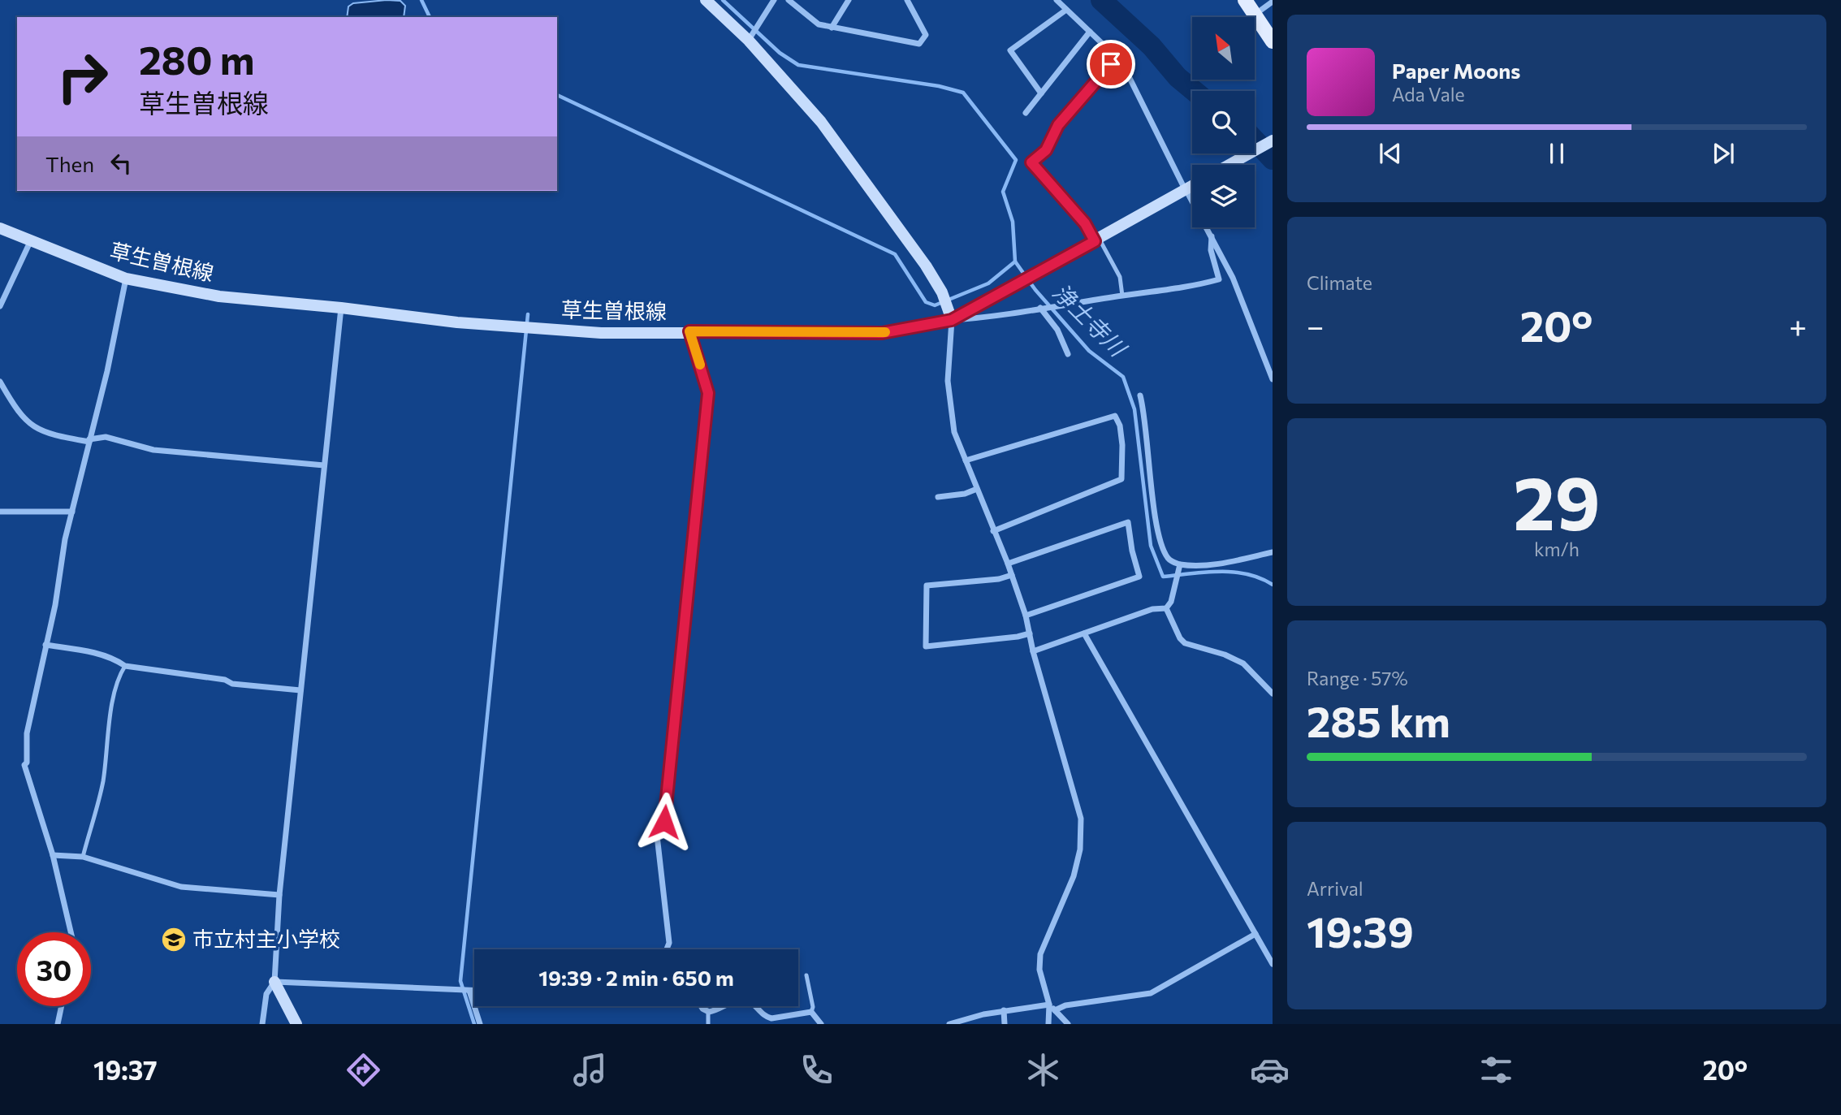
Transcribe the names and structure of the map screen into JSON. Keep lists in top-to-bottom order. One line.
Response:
{"streets":{"main road":["草生曽根線"]},"water":["浄土寺川"],"places":{"school or university":["市立村主小学校"]},"north":"top left","page":{"turn":["280 m","草生曽根線"],"song":["Paper Moons","Ada Vale"],"then":"Then","tile":["Climate",["29","km/h"],["Range · 57%","285 km"],["Arrival","19:39"]],"heat":["−","20°","+"],"limit":"30","trip":"19:39 · 2 min · 650 m","tabs":["19:37","20°"]}}
